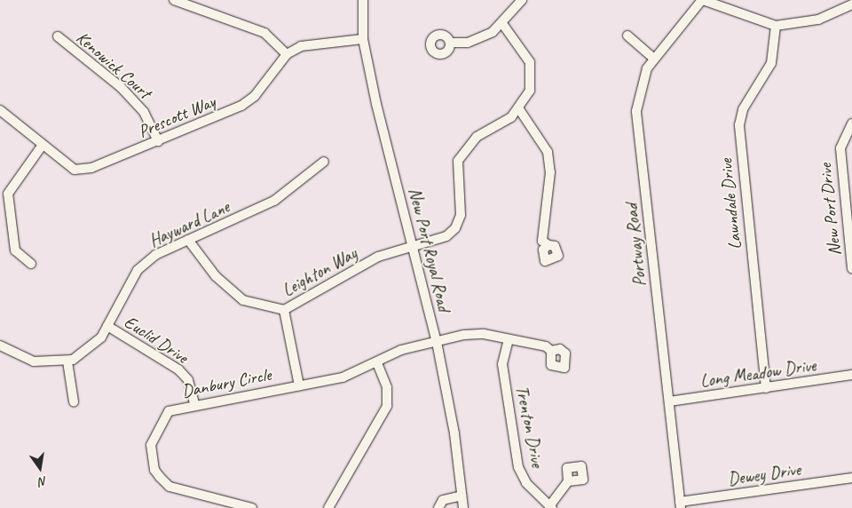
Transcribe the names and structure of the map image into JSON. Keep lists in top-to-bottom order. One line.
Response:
{"streets":{"street":["Kenowick Court","Prescott Way","Lawndale Drive","New Port Drive","Hayward Lane","Portway Road","New Port Royal Road","Leighton Way","Euclid Drive","Long Meadow Drive","Danbury Circle","Trenton Drive","Dewey Drive"]},"crossings":[["Kenowick Court","Prescott Way"],["Prescott Way","New Port Royal Road"],["Lawndale Drive","Long Meadow Drive"],["Hayward Lane","Leighton Way"],["Hayward Lane","Euclid Drive"],["Portway Road","Long Meadow Drive"],["Portway Road","Dewey Drive"],["New Port Royal Road","Leighton Way"],["New Port Royal Road","Danbury Circle"],["Euclid Drive","Danbury Circle"],["Danbury Circle","Trenton Drive"]],"north":"bottom"}
